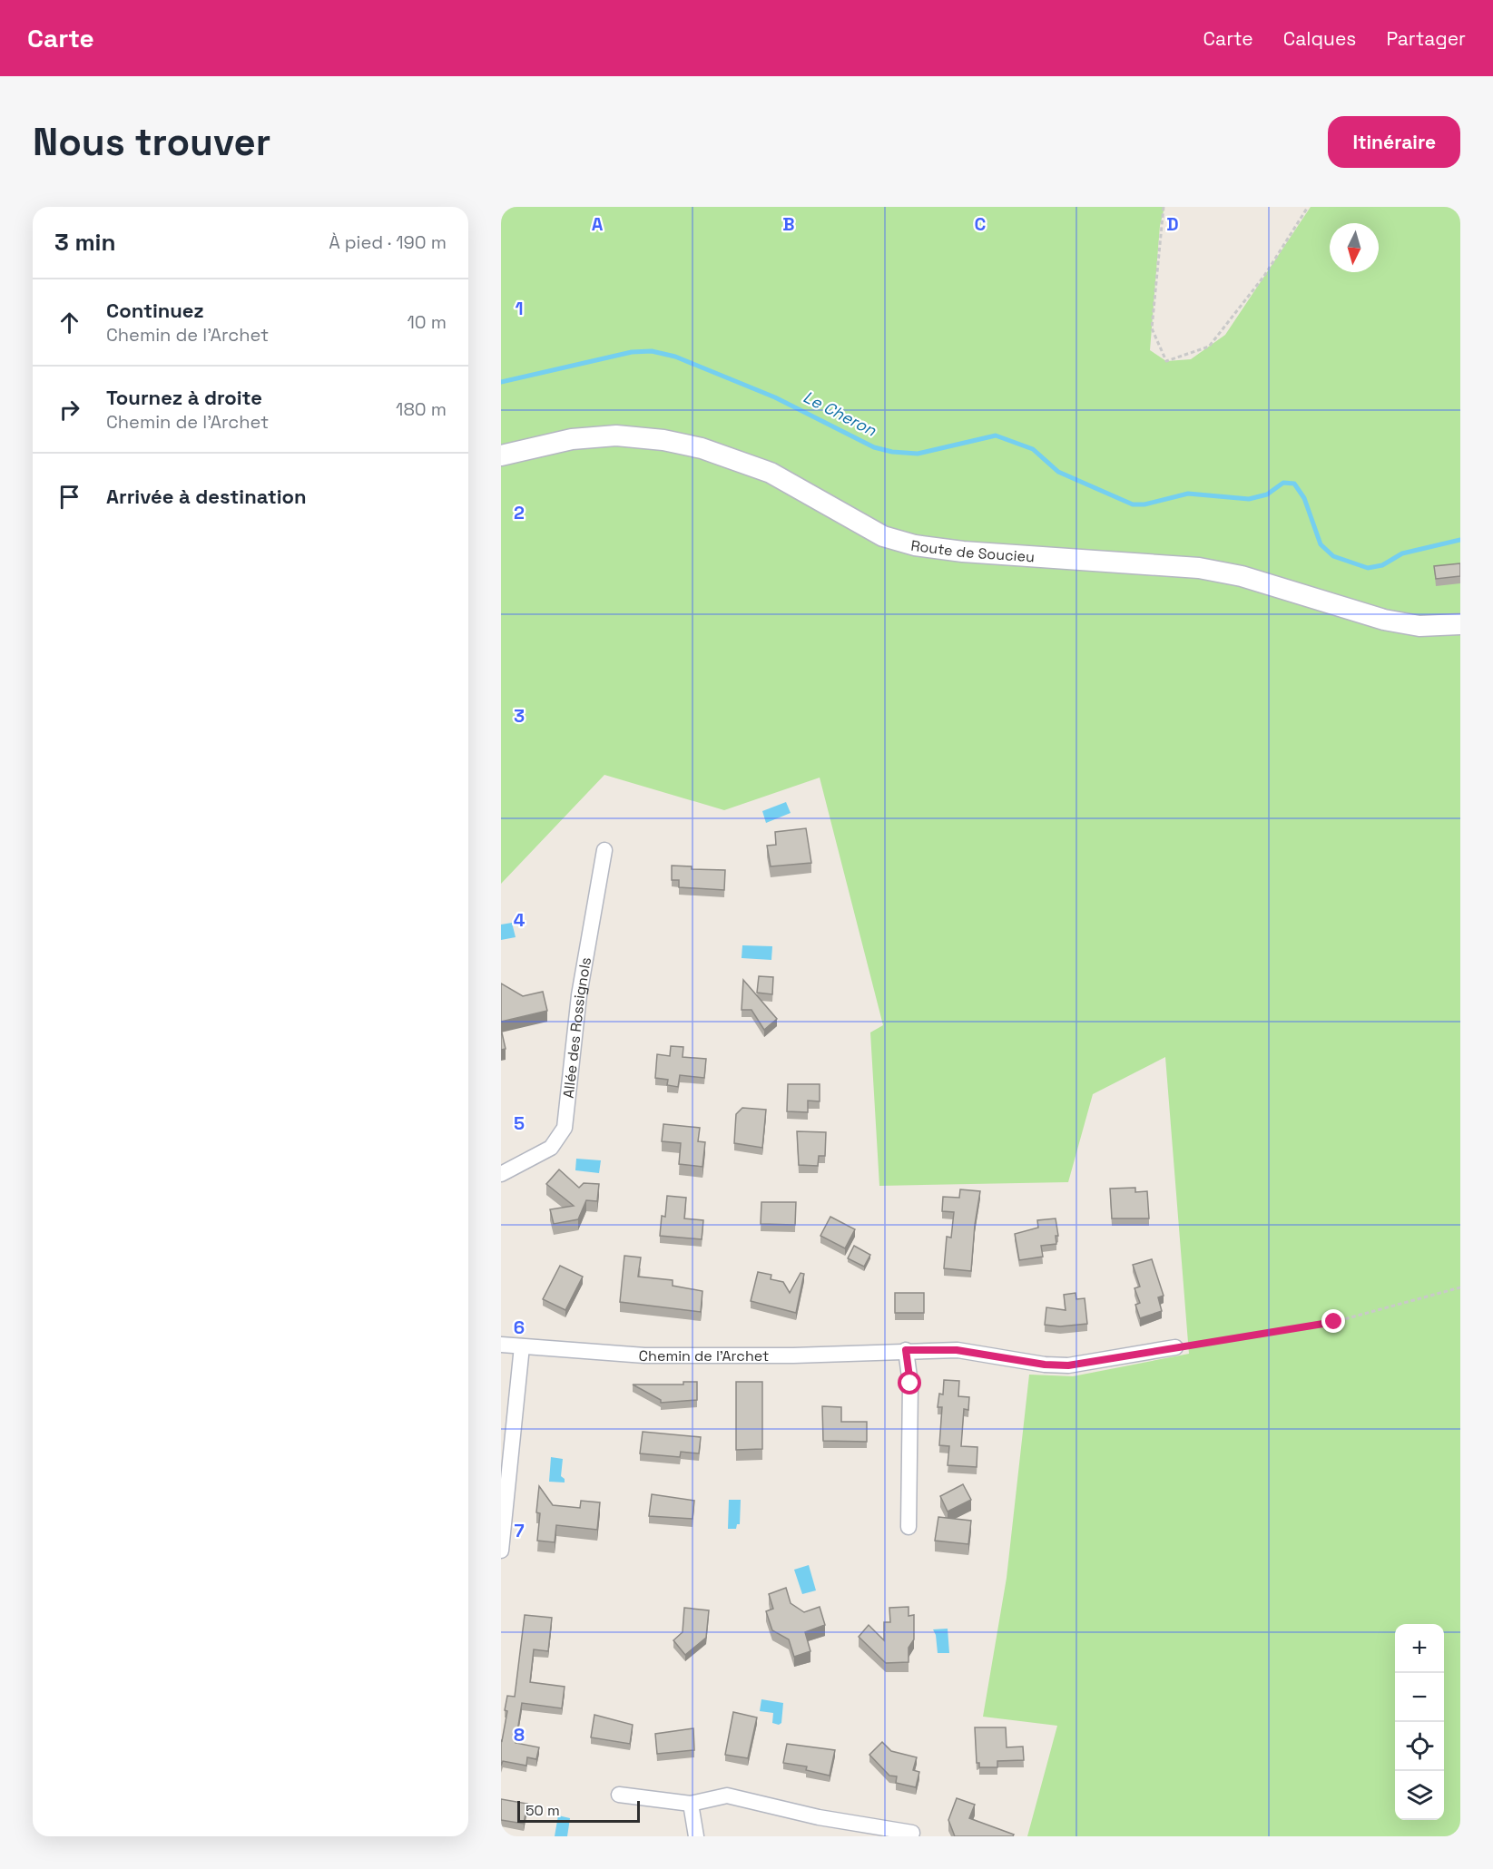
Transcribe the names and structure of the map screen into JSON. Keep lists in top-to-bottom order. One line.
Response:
{"streets":{"street":["Route de Soucieu","Allée des Rossignols","Chemin de l'Archet"]},"water":["Le Cheron"],"scale_bar":"50 m","north":"bottom","page":{"header":"Carte","nav":["Carte","Calques","Partager"],"buttons":"Itinéraire","title":"Nous trouver","heading":["3 min","À pied · 190 m"],"list":[["Continuez","Chemin de l'Archet","10 m"],["Tournez à droite","Chemin de l'Archet","180 m"],"Arrivée à destination"],"map_buttons":["+","−"],"scale":"50 m"},"grid":{"columns":["A","B","C","D"],"rows":["1","2","3","4","5","6","7","8"]}}
